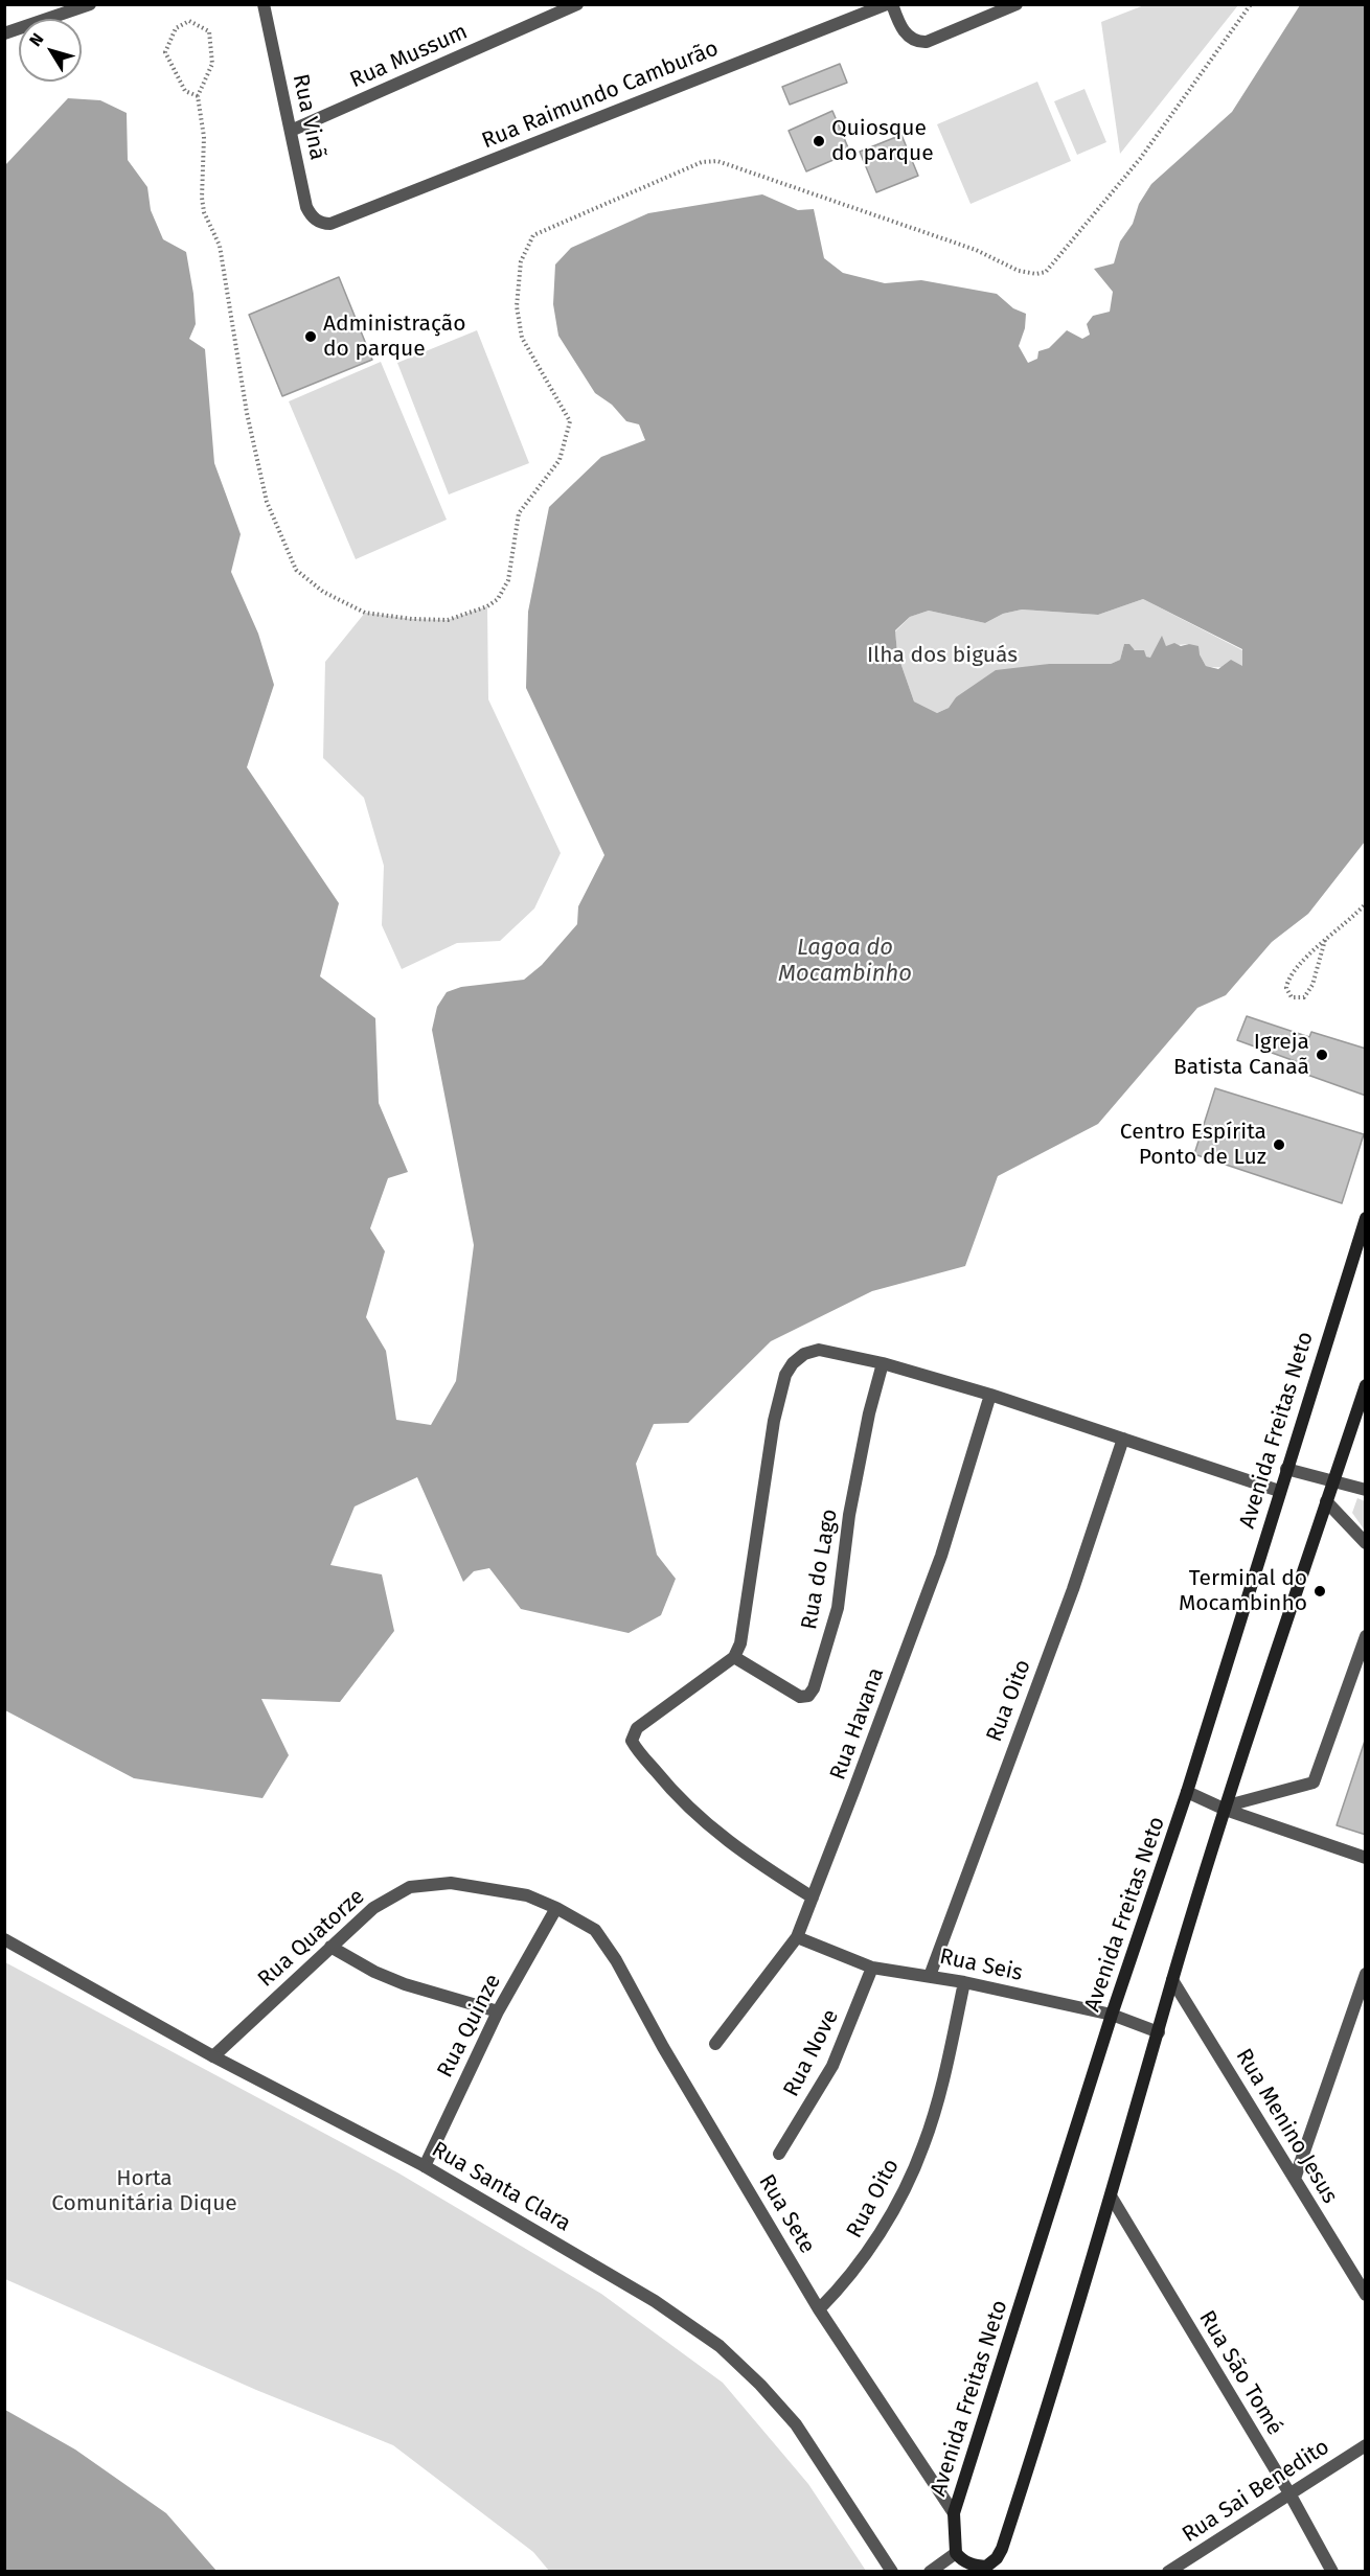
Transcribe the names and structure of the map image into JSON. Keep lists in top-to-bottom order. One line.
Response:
{"streets":{"main road":["Avenida Freitas Neto"],"street":["Rua Mussum","Rua Raimundo Camburão","Rua Vinã","Rua do Lago","Rua Oito","Rua Havana","Rua Quatorze","Rua Seis","Rua Quinze","Rua Nove","Rua Menino Jesus","Rua Santa Clara","Rua Sete","Rua São Tomé","Rua Sai Benedito"]},"crossings":[["Rua Mussum","Rua Vinã"],["Rua Raimundo Camburão","Rua Vinã"],["Avenida Freitas Neto","Rua Seis"],["Avenida Freitas Neto","Rua Sete"],["Rua Oito","Rua Seis"],["Rua Oito","Rua Sete"],["Rua Havana","Rua Seis"],["Rua Quatorze","Rua Quinze"],["Rua Quatorze","Rua Santa Clara"],["Rua Quatorze","Rua Sete"],["Rua Seis","Rua Nove"],["Rua Quinze","Rua Santa Clara"],["Rua São Tomé","Rua Sai Benedito"]],"water":["Lagoa do Mocambinho"],"parks":["Ilha dos biguás","Horta Comunitária Dique"],"places":["Quiosque do parque","Administração do parque","Igreja Batista Canaã","Centro Espírita Ponto de Luz","Terminal do Mocambinho"],"north":"top left"}
